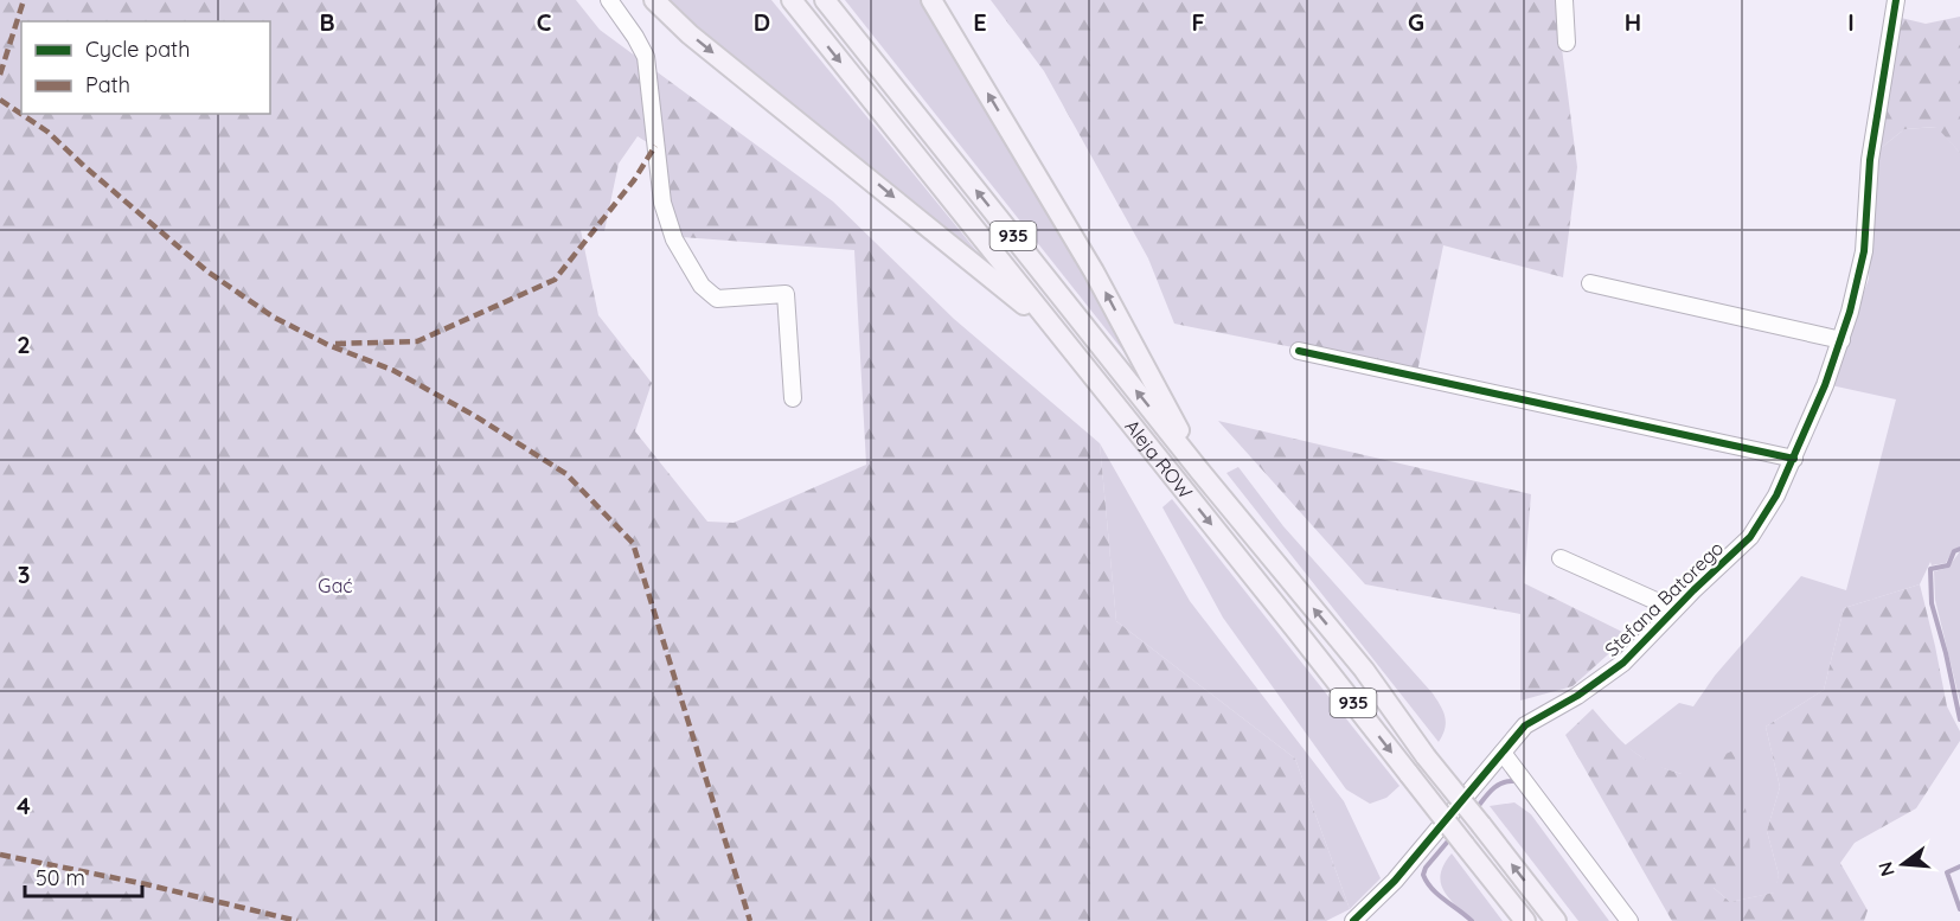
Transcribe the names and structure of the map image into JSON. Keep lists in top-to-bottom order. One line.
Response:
{"streets":{"main road":["935","Aleja ROW"],"street":["Stefana Batorego"]},"parks":["Gać"],"legend":["Cycle path","Path"],"scale_bar":"50 m","north":"left","grid":{"columns":["B","C","D","E","F","G","H","I"],"rows":["2","3","4"]}}
